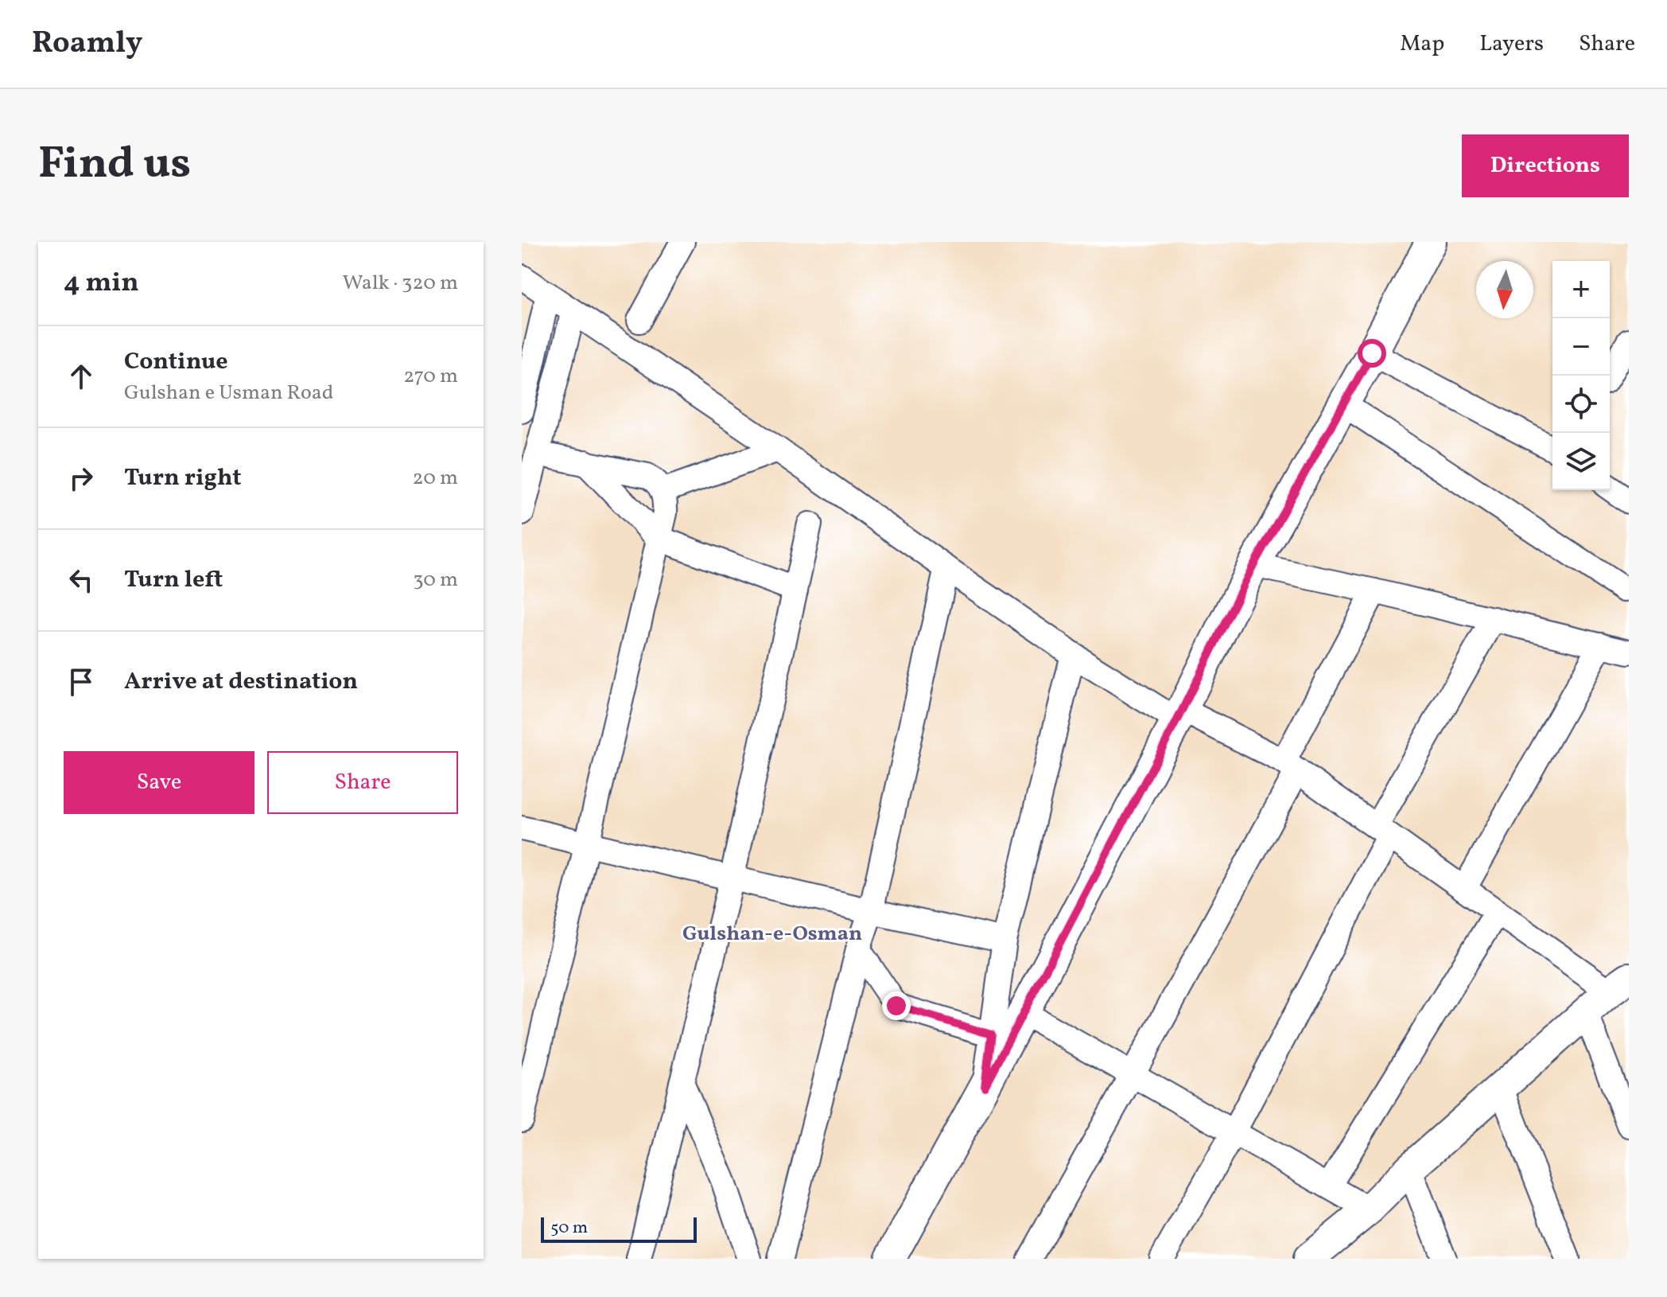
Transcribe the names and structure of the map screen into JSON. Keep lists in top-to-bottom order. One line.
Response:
{"districts":["Gulshan-e-Osman"],"scale_bar":"50 m","north":"bottom","page":{"header":"Roamly","nav":["Map","Layers","Share"],"title":"Find us","buttons":["Directions",["Save","Share"]],"heading":["4 min","Walk · 320 m"],"map_buttons":["+","−"],"list":[["Continue","Gulshan e Usman Road","270 m"],["Turn right","20 m"],["Turn left","30 m"],"Arrive at destination"],"scale":"50 m"}}
